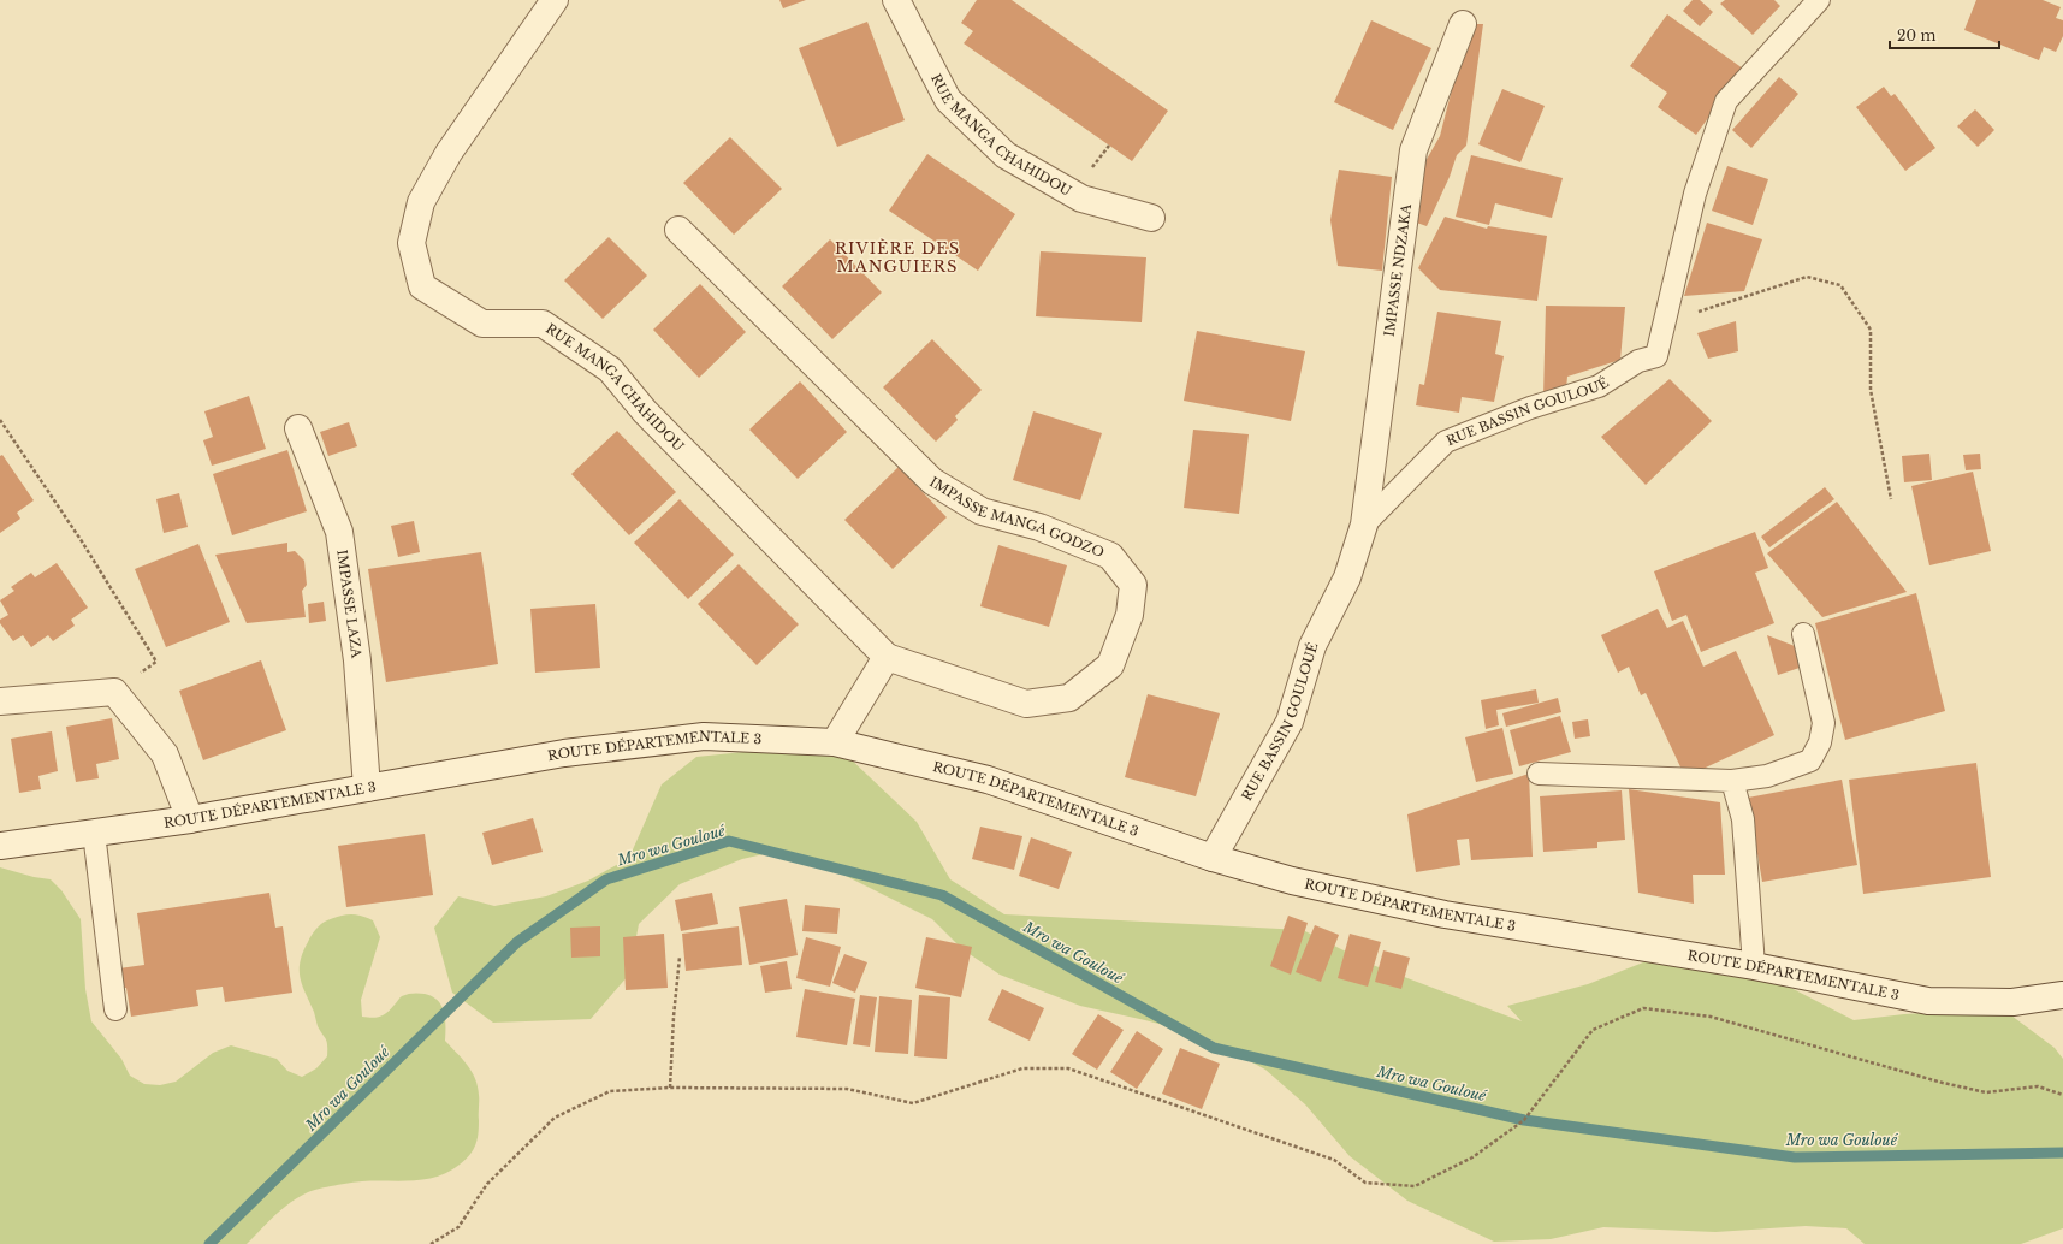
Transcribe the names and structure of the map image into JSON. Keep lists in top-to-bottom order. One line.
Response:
{"streets":{"street":["RUE MANGA CHAHIDOU","IMPASSE NDZAKA","RUE BASSIN GOULOUÉ","IMPASSE MANGA GODZO","IMPASSE LAZA","ROUTE DÉPARTEMENTALE 3"]},"crossings":[["RUE MANGA CHAHIDOU","IMPASSE MANGA GODZO"],["IMPASSE NDZAKA","RUE BASSIN GOULOUÉ"],["RUE BASSIN GOULOUÉ","ROUTE DÉPARTEMENTALE 3"],["IMPASSE LAZA","ROUTE DÉPARTEMENTALE 3"]],"districts":["RIVIÈRE DES MANGUIERS"],"water":["Mro wa Gouloué"],"scale_bar":"20 m"}
